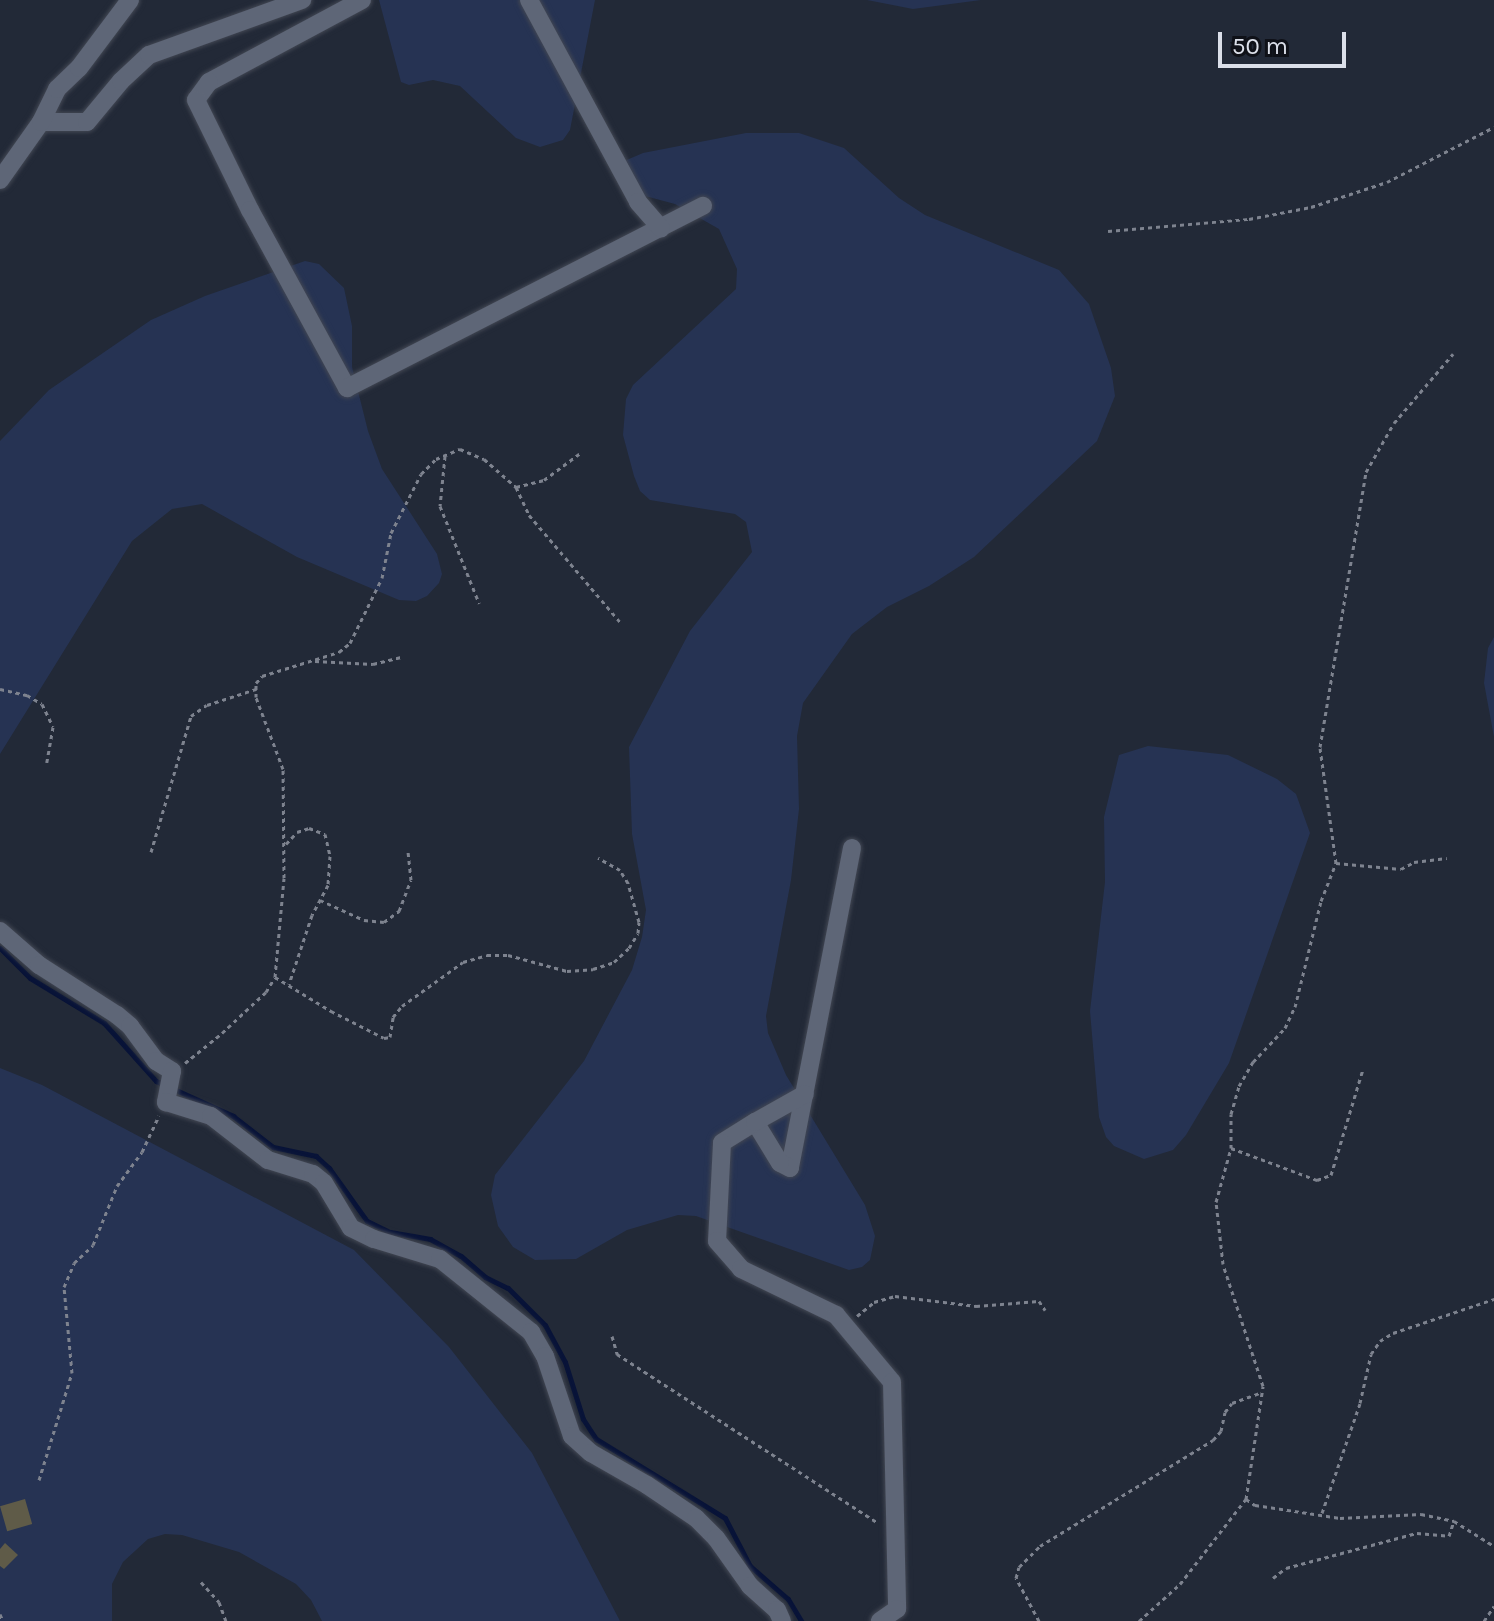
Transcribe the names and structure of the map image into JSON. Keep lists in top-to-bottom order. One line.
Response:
{"scale_bar":"50 m"}
